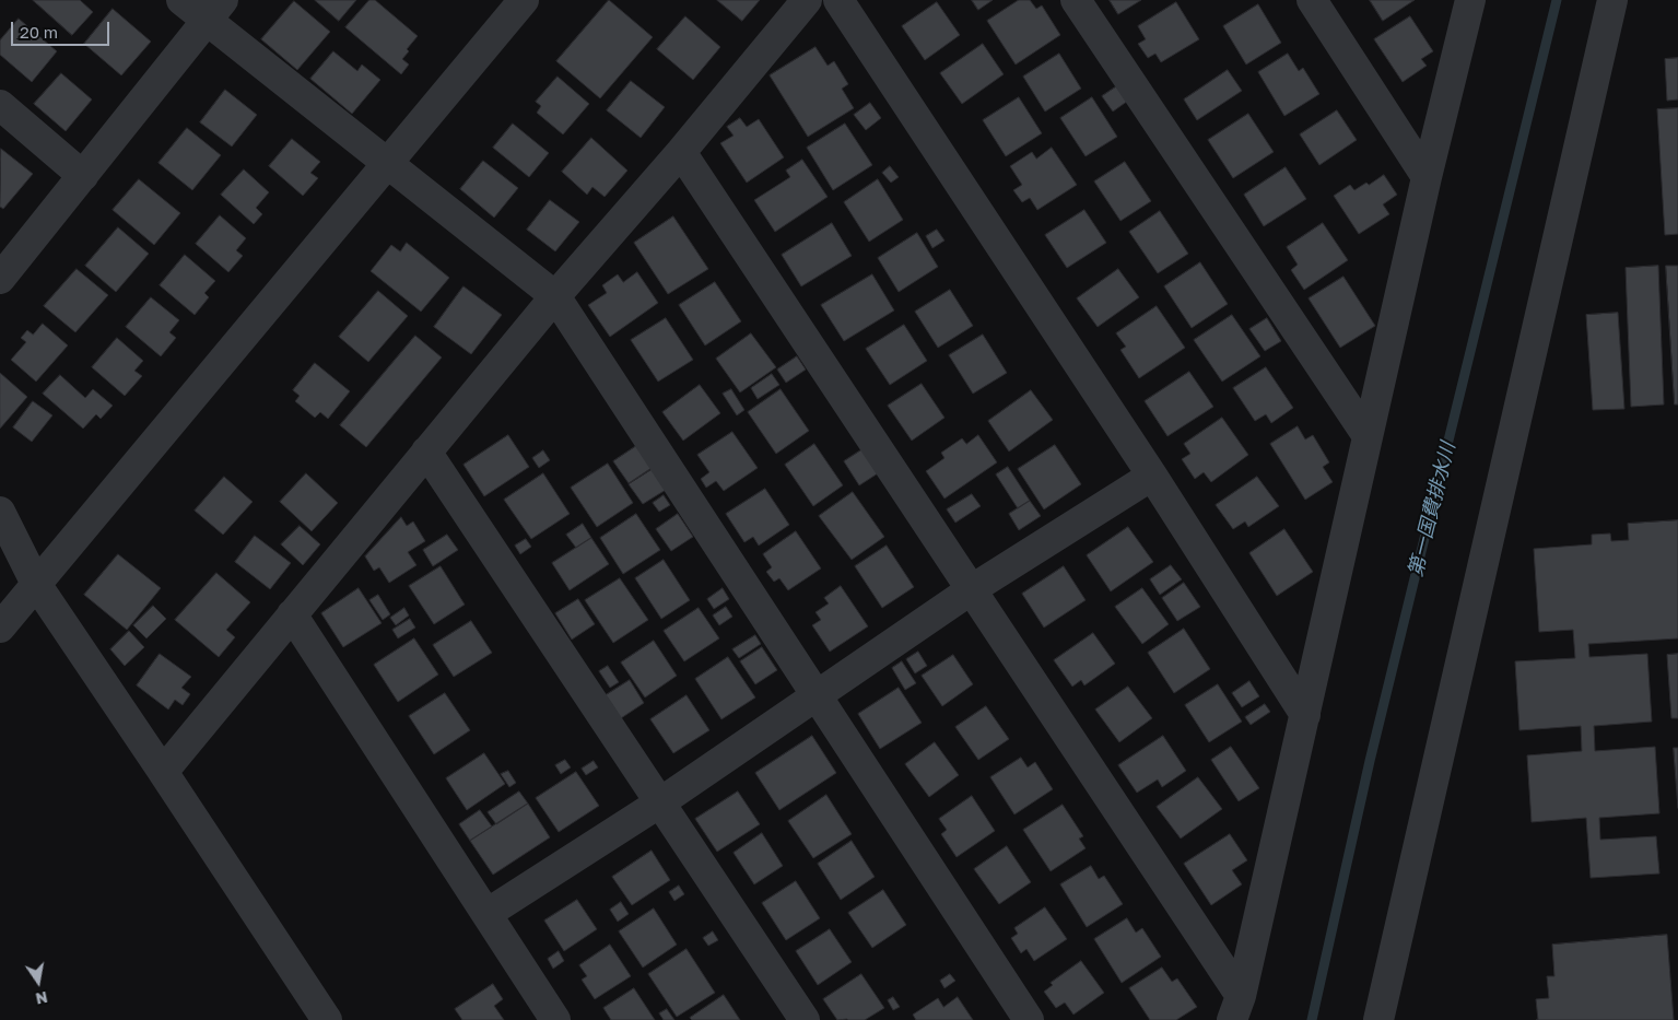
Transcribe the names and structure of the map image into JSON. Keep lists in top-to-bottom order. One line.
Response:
{"water":["第一国費排水川"],"scale_bar":"20 m","north":"bottom"}
